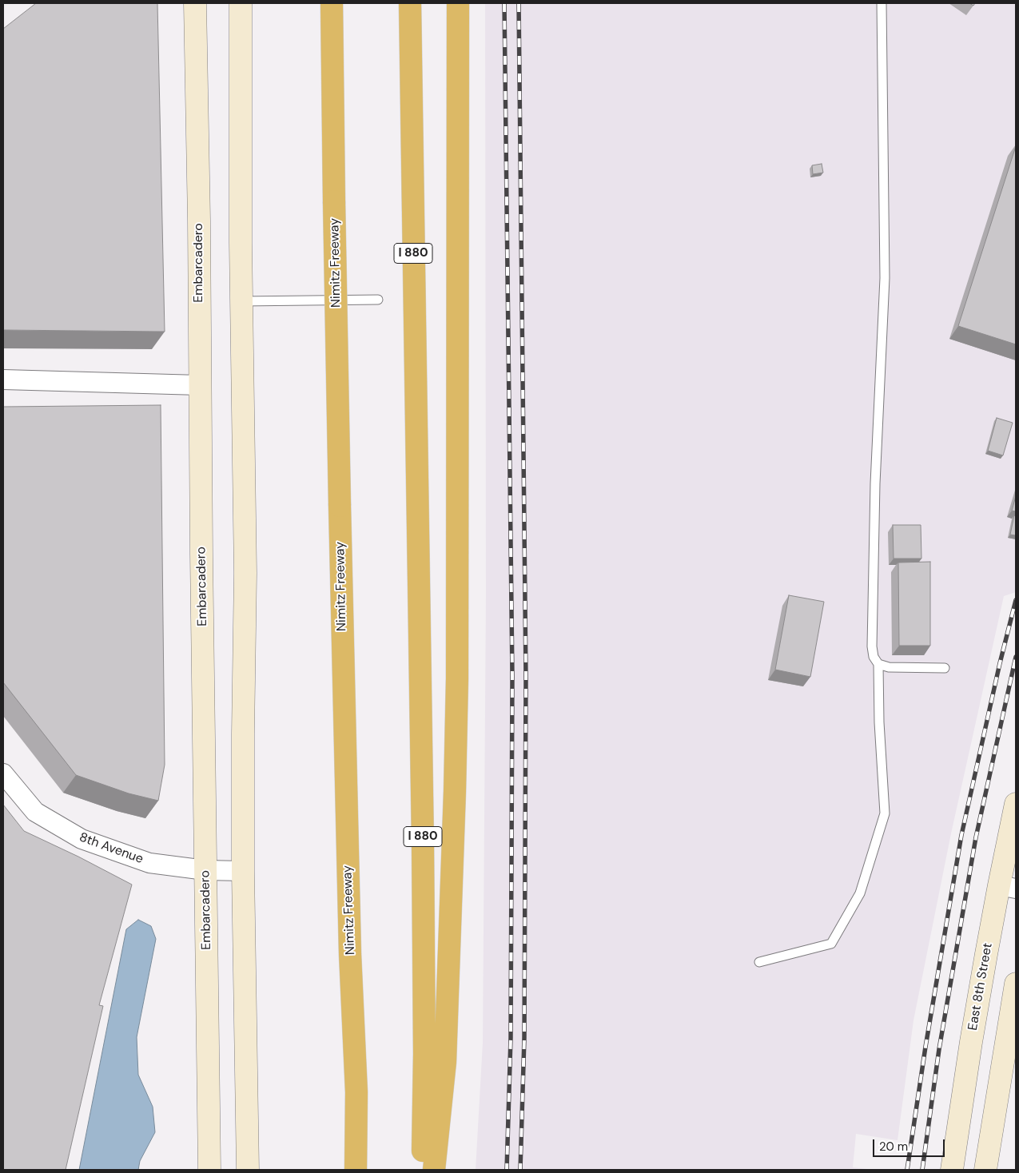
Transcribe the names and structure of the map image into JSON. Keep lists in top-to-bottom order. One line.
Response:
{"streets":{"highway":["I 880","Nimitz Freeway"],"main road":["Embarcadero","East 8th Street"],"street":["8th Avenue"]},"crossings":[["Embarcadero","8th Avenue"]],"scale_bar":"20 m"}
